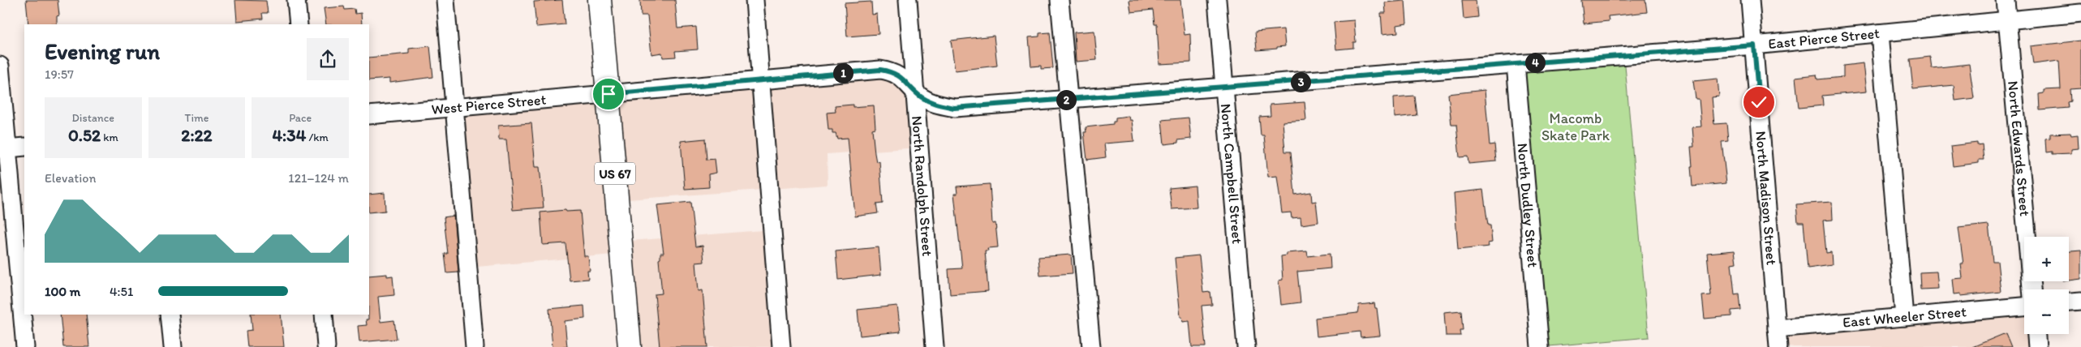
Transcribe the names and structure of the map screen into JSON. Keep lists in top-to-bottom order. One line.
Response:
{"streets":{"highway":["US 67"],"street":["East Pierce Street","West Pierce Street","North Edwards Street","North Campbell Street","North Randolph Street","North Madison Street","North Dudley Street","East Wheeler Street"]},"crossings":[["East Pierce Street","West Pierce Street"],["East Pierce Street","North Edwards Street"],["East Pierce Street","North Campbell Street"],["East Pierce Street","North Randolph Street"],["East Pierce Street","North Madison Street"],["East Pierce Street","North Dudley Street"],["West Pierce Street","US 67"],["North Madison Street","East Wheeler Street"]],"parks":["Macomb Skate Park"],"page":{"heading":["Evening run","19:57"],"pins":["4","1","3","2"],"stats":[["Distance","0.52 km"],["Time","2:22"],["Pace","4:34 /km"]],"chart":["Elevation","121–124 m"],"map_buttons":["+","−"],"list":[{"name":"100 m","note":"4:51"}]}}
